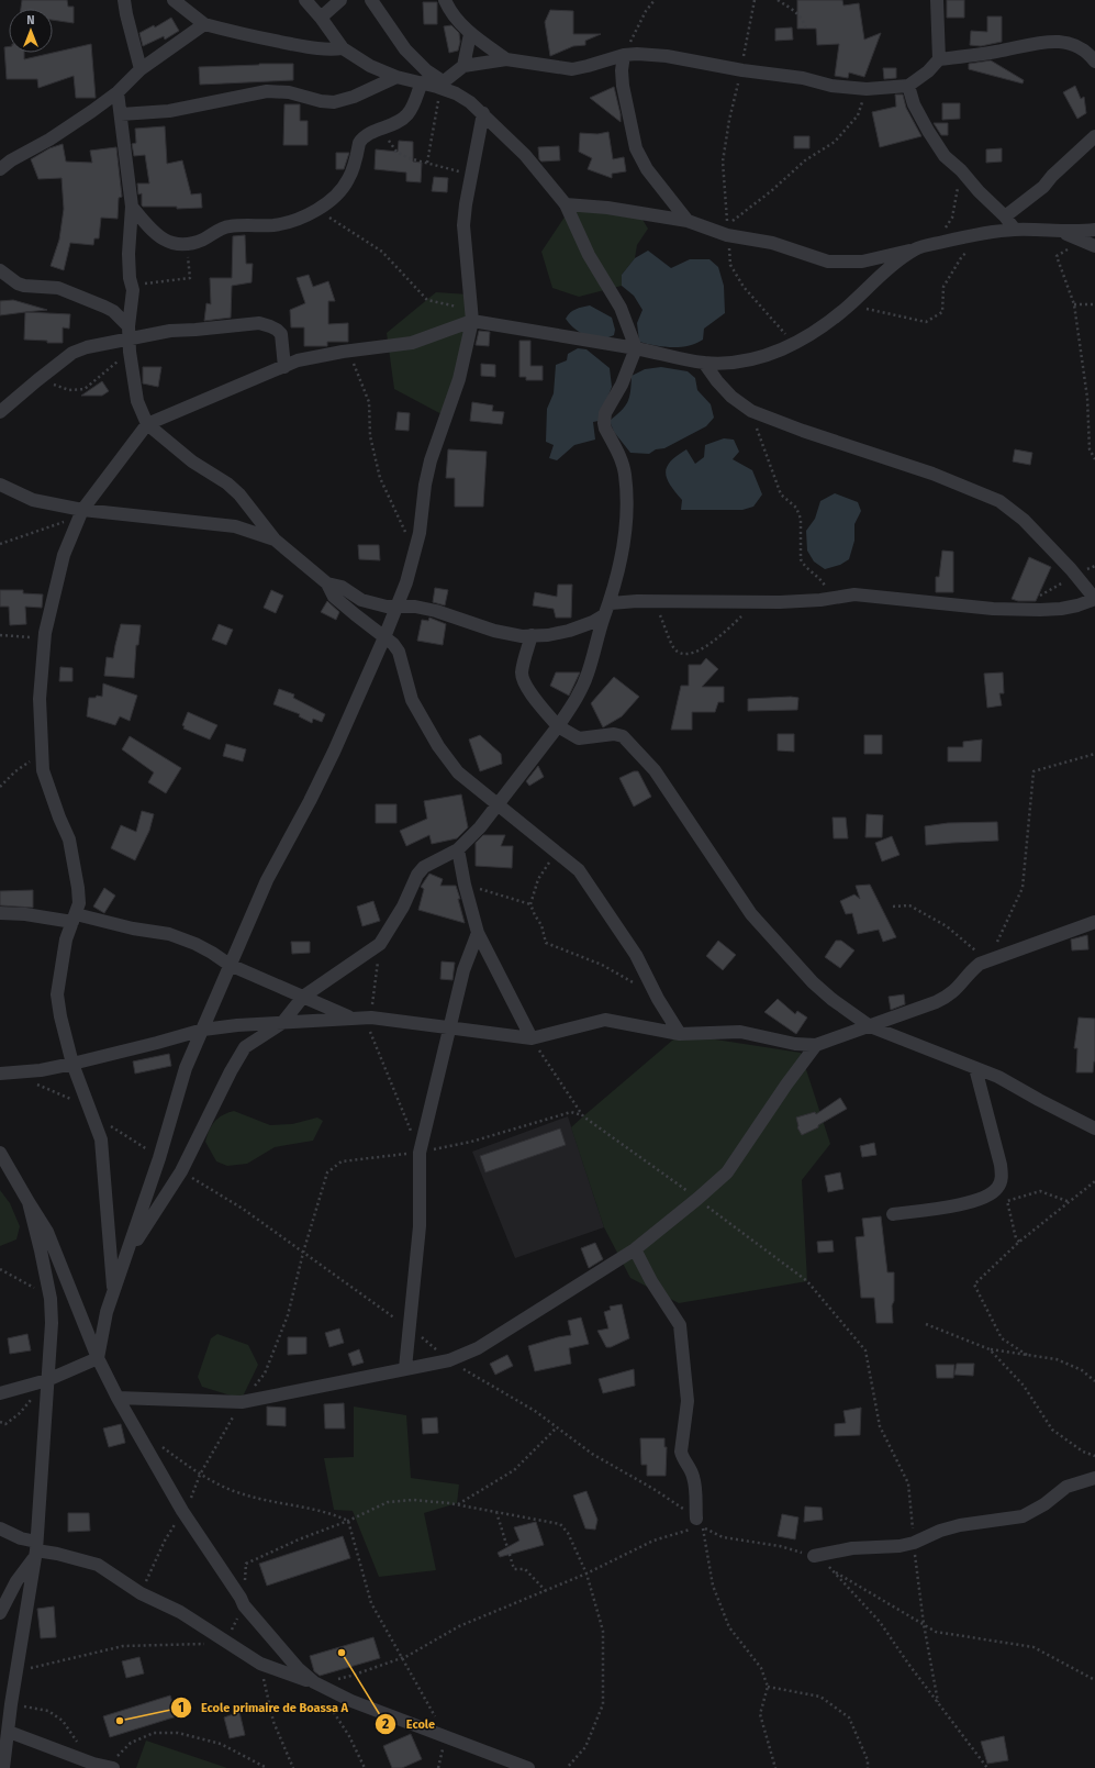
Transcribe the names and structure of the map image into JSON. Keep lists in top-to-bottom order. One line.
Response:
{"places":["Ecole","Ecole primaire de Boassa A"],"north":"top"}
